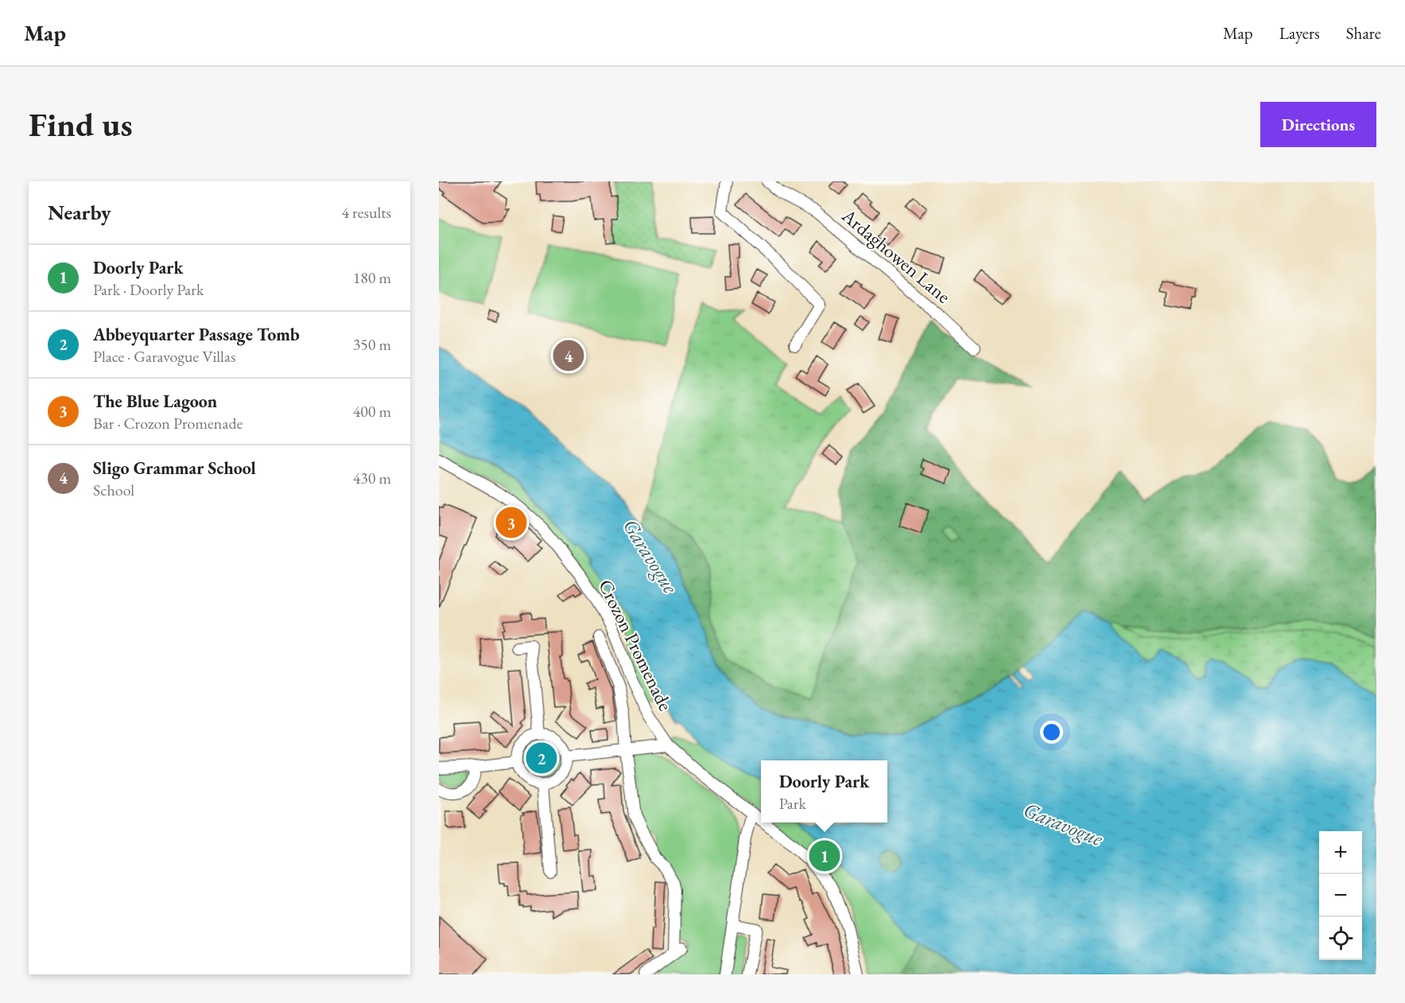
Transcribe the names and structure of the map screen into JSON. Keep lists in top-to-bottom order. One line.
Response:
{"streets":{"street":["Ardaghowen Lane","Crozon Promenade"]},"water":["Garavogue"],"page":{"header":"Map","nav":["Map","Layers","Share"],"buttons":"Directions","title":"Find us","heading":["Nearby","4 results"],"list":[{"mark":"1","name":"Doorly Park","note":"Park · Doorly Park","value":"180 m"},{"mark":"2","name":"Abbeyquarter Passage Tomb","note":"Place · Garavogue Villas","value":"350 m"},{"mark":"3","name":"The Blue Lagoon","note":"Bar · Crozon Promenade","value":"400 m"},{"mark":"4","name":"Sligo Grammar School","note":"School","value":"430 m"}],"pins":["4","3","2","1"],"popup":["Doorly Park","Park"],"map_buttons":["+","−"]}}
